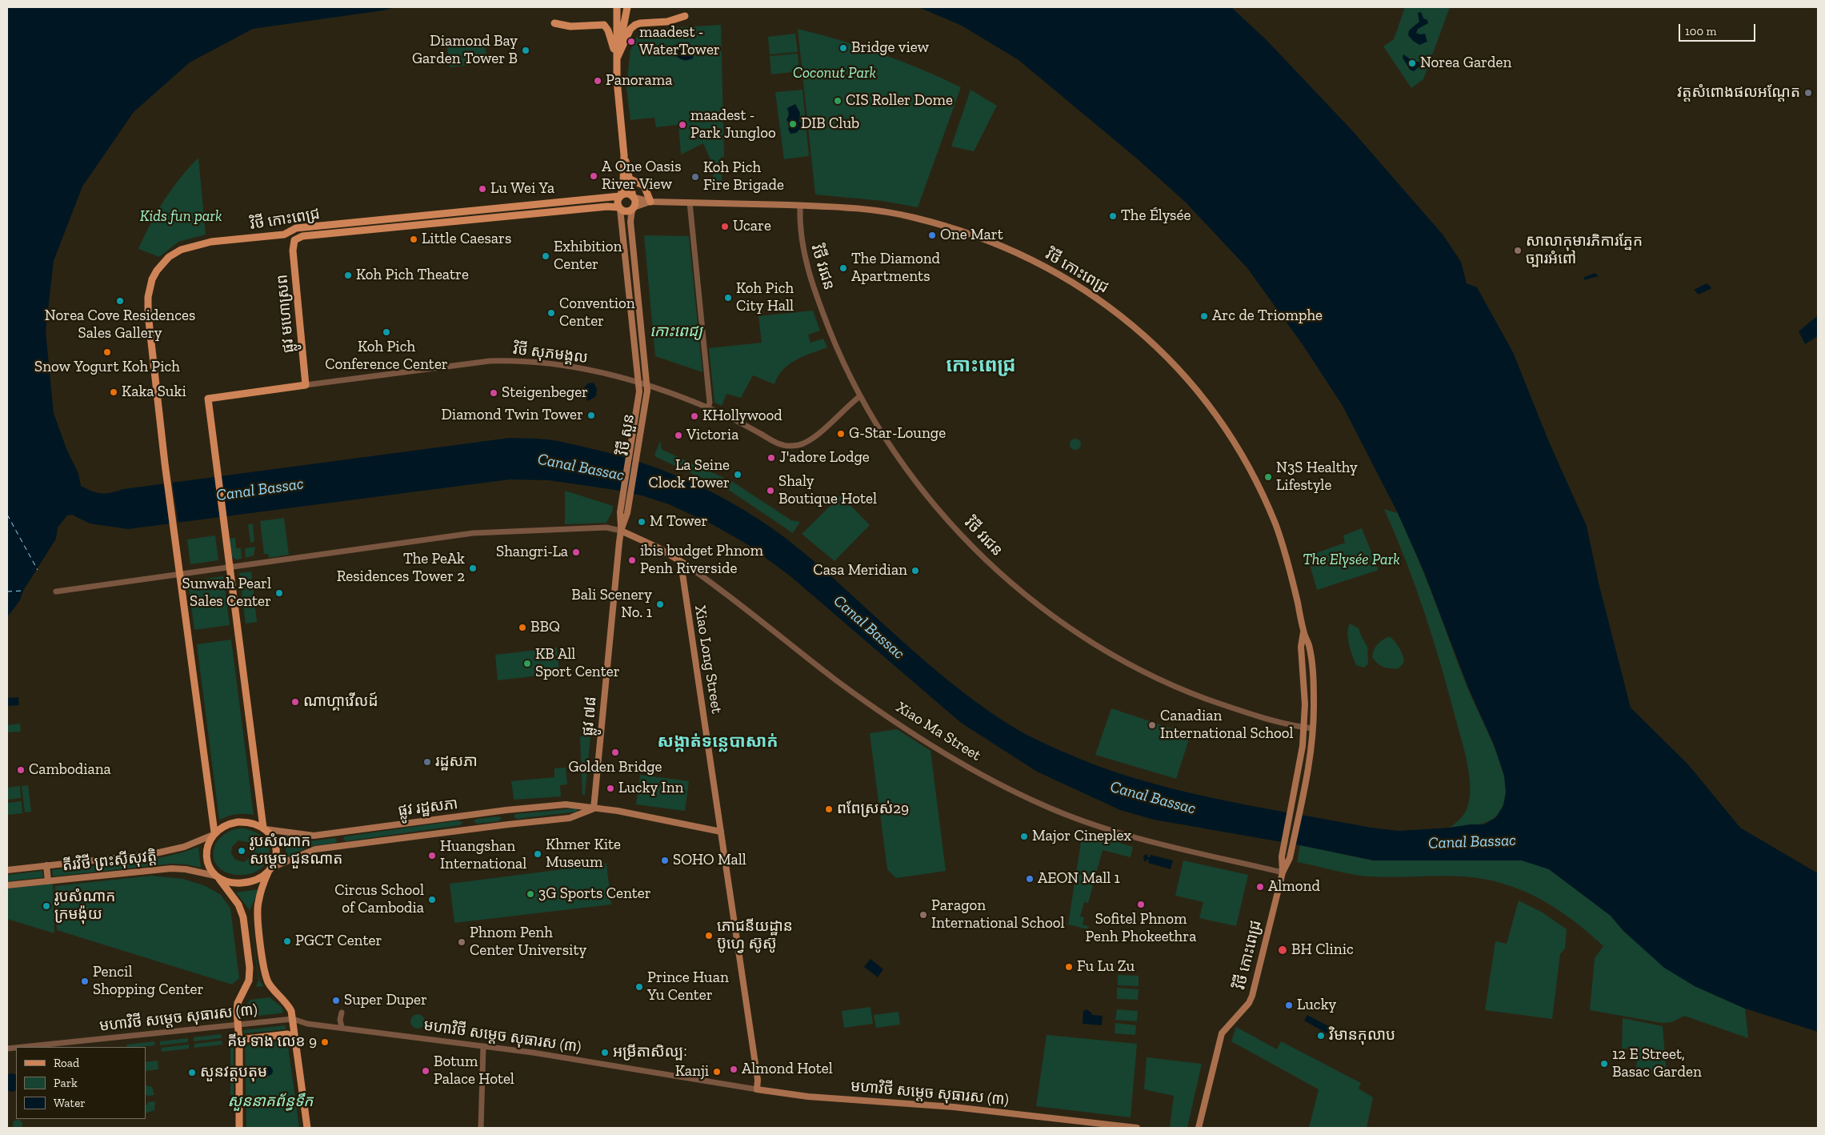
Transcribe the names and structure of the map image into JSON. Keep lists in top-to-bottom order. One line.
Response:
{"streets":{"main road":["វិថី កោះពេជ្រ","ផ្លូវ មហោស្រព","វិថី សុភមង្គល","វិថី សួន","Xiao Long Street","ផ្លូវ ៧៨","Xiao Ma Street","ផ្លូវ រដ្ឋសភា","តីរវិថី ព្រះស៊ីសុវត្តិ","មហាវិថី សម្តេច សុធារស (៣)"],"street":["វិថី វរជន"]},"crossings":[["វិថី កោះពេជ្រ","វិថី វរជន"],["វិថី កោះពេជ្រ","ផ្លូវ មហោស្រព"],["វិថី កោះពេជ្រ","វិថី សួន"],["វិថី កោះពេជ្រ","Xiao Ma Street"],["វិថី កោះពេជ្រ","ផ្លូវ រដ្ឋសភា"],["វិថី កោះពេជ្រ","តីរវិថី ព្រះស៊ីសុវត្តិ"],["វិថី វរជន","វិថី សុភមង្គល"],["ផ្លូវ មហោស្រព","វិថី សុភមង្គល"],["វិថី សុភមង្គល","វិថី សួន"],["វិថី សួន","ផ្លូវ ៧៨"],["វិថី សួន","Xiao Ma Street"],["Xiao Long Street","Xiao Ma Street"],["Xiao Long Street","ផ្លូវ រដ្ឋសភា"],["Xiao Long Street","មហាវិថី សម្តេច សុធារស (៣)"],["ផ្លូវ ៧៨","Xiao Ma Street"],["ផ្លូវ ៧៨","ផ្លូវ រដ្ឋសភា"],["ផ្លូវ រដ្ឋសភា","តីរវិថី ព្រះស៊ីសុវត្តិ"]],"districts":["កោះពេជ្រ","សង្កាត់ទន្លេបាសាក់"],"water":["Canal Bassac"],"parks":["Coconut Park","Kids fun park","កោះពេជ្យ","The Elysée Park","សួននាគព័ន្ធទឹក"],"places":["maadest - WaterTower","Bridge view","Diamond Bay Garden Tower B","Norea Garden","Panorama","វត្តសំពោងផលអណ្តែត","CIS Roller Dome","DIB Club","maadest - Park Jungloo","A One Oasis River View","Koh Pich Fire Brigade","Lu Wei Ya","The Élysée","Ucare","One Mart","Little Caesars","សាលាកុមារភិការភ្នែក ច្បារអំពៅ","Exhibition Center","The Diamond Apartments","Koh Pich Theatre","Koh Pich City Hall","Norea Cove Residences Sales Gallery","Convention Center","Arc de Triomphe","Koh Pich Conference Center","Snow Yogurt Koh Pich","Kaka Suki","Steigenbeger","Diamond Twin Tower","KHollywood","G-Star-Lounge","Victoria","J'adore Lodge","La Seine Clock Tower","N3S Healthy Lifestyle","Shaly Boutique Hotel","M Tower","Shangri-La","ibis budget Phnom Penh Riverside","The PeAk Residences Tower 2","Casa Meridian","Sunwah Pearl Sales Center","Bali Scenery No. 1","BBQ","KB All Sport Center","ណាហ្គាវើលដ៍","Canadian International School","Golden Bridge","រដ្ឋសភា","Cambodiana","Lucky Inn","ពពែស្រស់29","Major Cineplex","រូបសំណាក សម្ដេច ជួនណាត","Khmer Kite Museum","Huangshan International","SOHO Mall","AEON Mall 1","Almond","3G Sports Center","Circus School of Cambodia","Sofitel Phnom Penh Phokeethra","រូបសំណាក ក្រមង៉ុយ","Paragon International School","ភោជនីយដ្ឋាន ប៊ូហ្វេ ស៊ូស៊ូ","PGCT Center","Phnom Penh Center University","BH Clinic","Fu Lu Zu","Pencil Shopping Center","Prince Huan Yu Center","Super Duper","Lucky","វិមានកុលាប","គីម ទាង លេខ 9","អម្រីតាសិល្បៈ","12 E Street, Basac Garden","Almond Hotel","Botum Palace Hotel","Kanji","សួនវត្តបតុម"],"legend":["Road","Park","Water"],"scale_bar":"100 m"}
